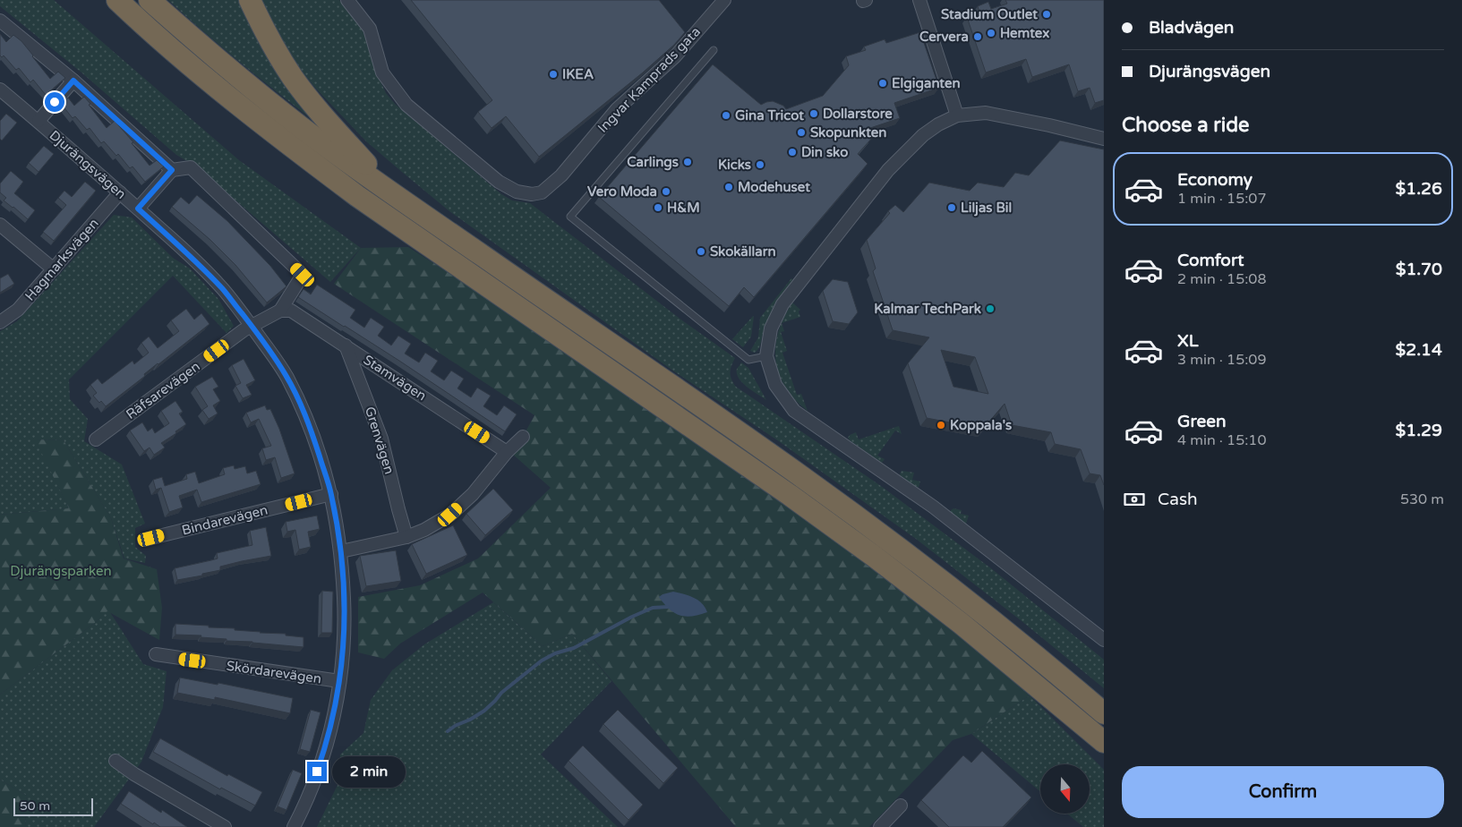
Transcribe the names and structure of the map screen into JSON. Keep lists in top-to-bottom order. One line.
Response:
{"streets":{"street":["Ingvar Kamprads gata","Djurängsvägen","Hagmarksvägen","Stamvägen","Räfsarevägen","Grenvägen","Bindarevägen","Skördarevägen"]},"crossings":[["Djurängsvägen","Hagmarksvägen"],["Djurängsvägen","Räfsarevägen"],["Djurängsvägen","Bindarevägen"],["Djurängsvägen","Skördarevägen"],["Stamvägen","Grenvägen"]],"parks":["Djurängsparken"],"places":["Stadium Outlet","Hemtex","Cervera","IKEA","Elgiganten","Dollarstore","Gina Tricot","Skopunkten","Din sko","Carlings","Kicks","Modehuset","Vero Moda","H&M","Liljas Bil","Skokällarn","Kalmar TechPark","Koppala's"],"scale_bar":"50 m","north":"bottom","page":{"banner":["Bladvägen","Djurängsvägen"],"heading":"Choose a ride","list":[{"name":"Economy","note":"1 min · 15:07","value":"$1.26"},{"name":"Comfort","note":"2 min · 15:08","value":"$1.70"},{"name":"XL","note":"3 min · 15:09","value":"$2.14"},{"name":"Green","note":"4 min · 15:10","value":"$1.29"}],"pay":["Cash","530 m"],"bubble":"2 min","buttons":"Confirm","scale":"50 m"}}
